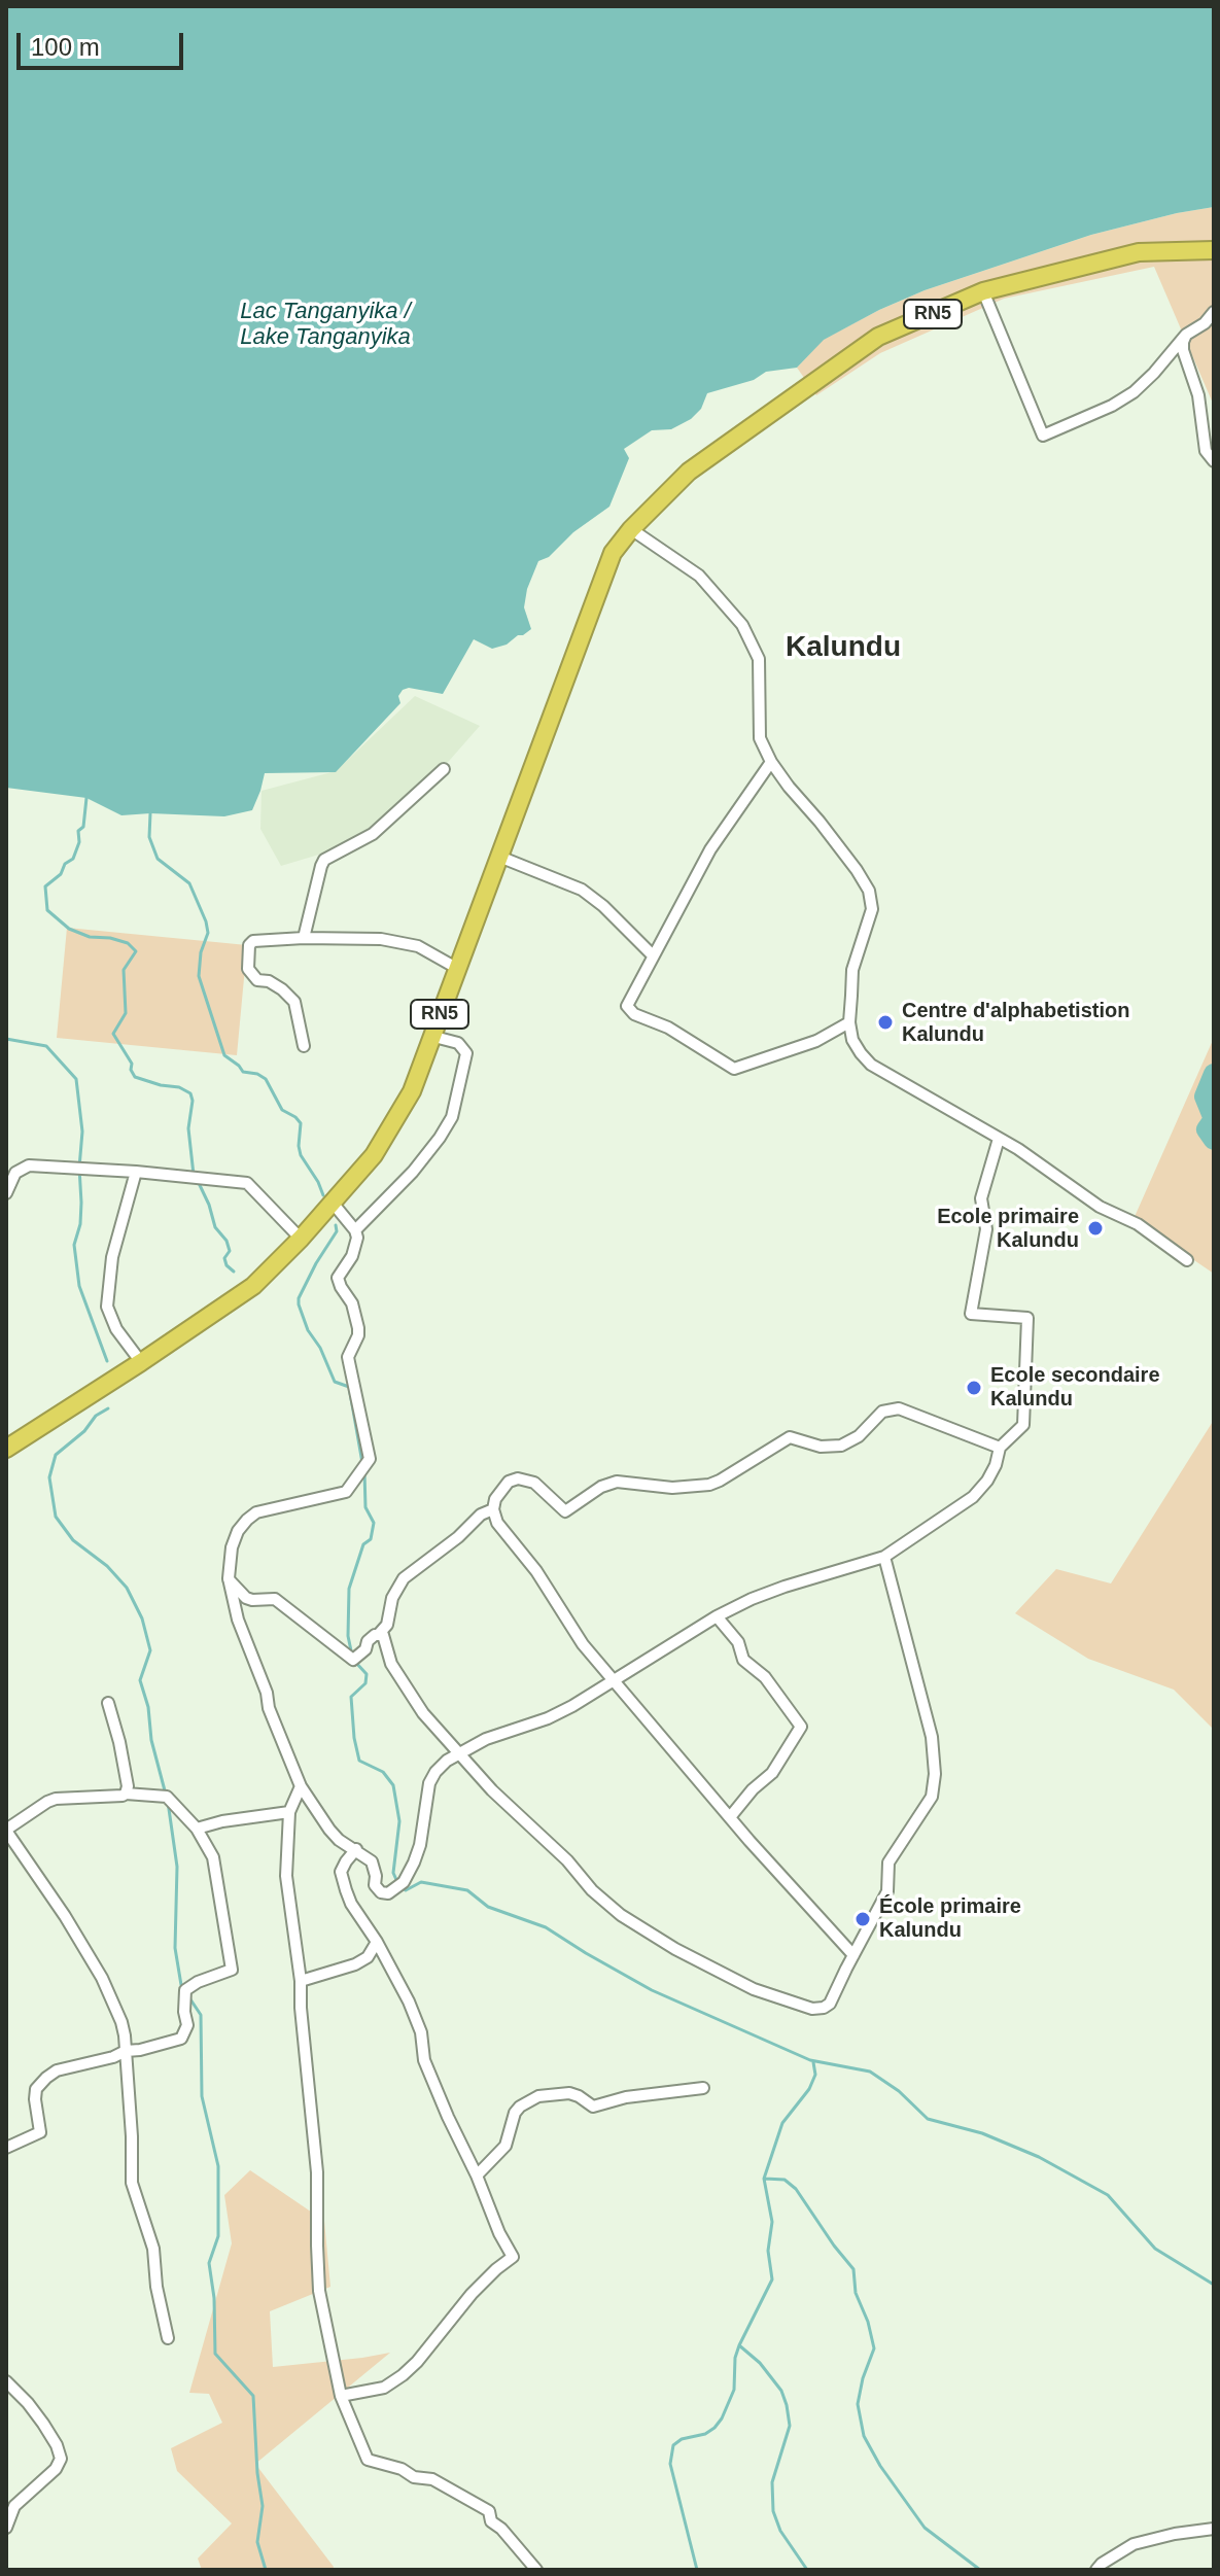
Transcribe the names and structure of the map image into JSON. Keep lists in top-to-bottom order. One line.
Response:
{"streets":{"highway":["RN5"]},"districts":["Kalundu"],"water":["Lac Tanganyika / Lake Tanganyika"],"places":["Centre d'alphabetistion Kalundu","Ecole primaire Kalundu","Ecole secondaire Kalundu","École primaire Kalundu"],"scale_bar":"100 m"}
